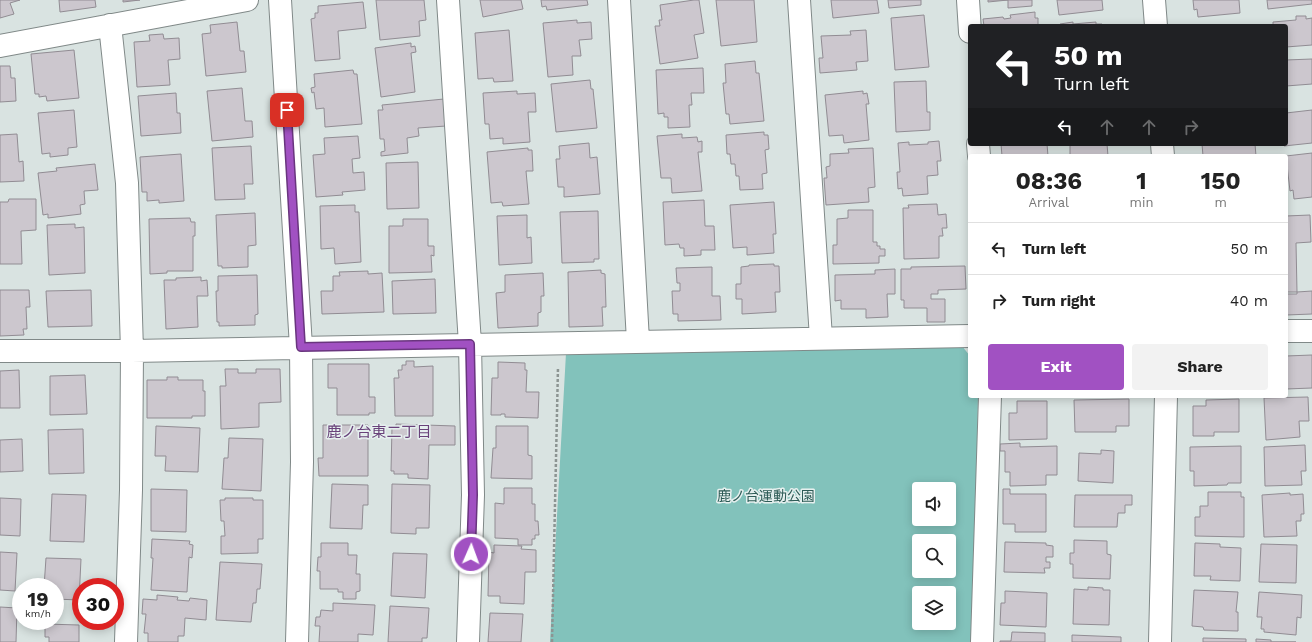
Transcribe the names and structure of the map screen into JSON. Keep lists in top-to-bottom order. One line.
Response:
{"districts":["鹿ノ台東二丁目"],"parks":["鹿ノ台運動公園"],"page":{"turn":["50 m","Turn left"],"eta":["08:36","Arrival","1","min","150","m"],"list":[{"name":"Turn left","value":"50 m"},{"name":"Turn right","value":"40 m"}],"buttons":["Exit","Share"],"speed":"19 km/h","limit":"30"}}
